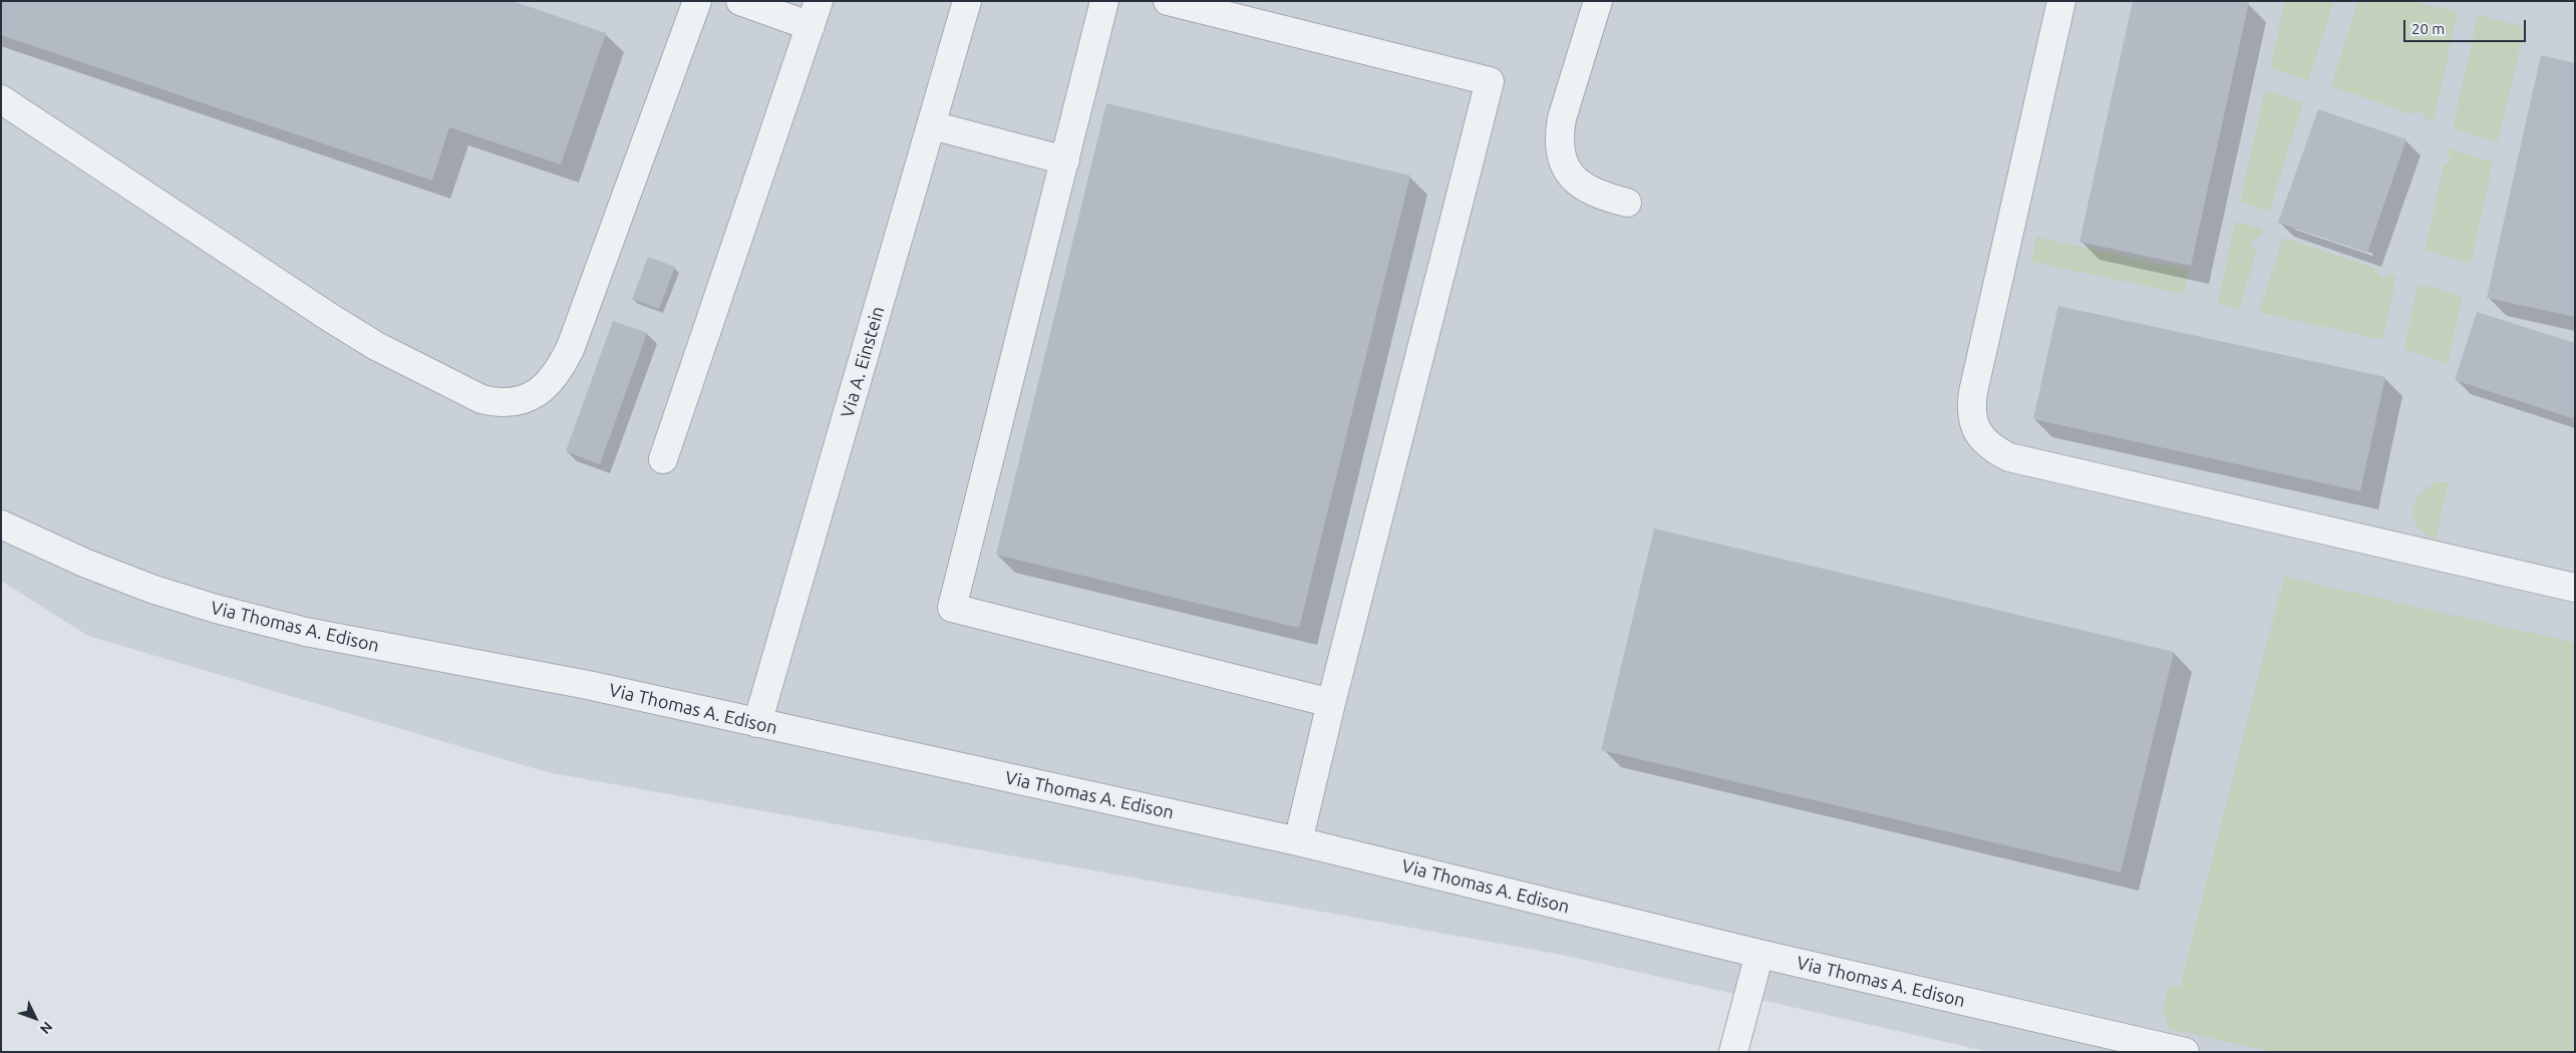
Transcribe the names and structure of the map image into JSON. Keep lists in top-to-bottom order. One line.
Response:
{"streets":{"street":["Via A. Einstein","Via Thomas A. Edison"]},"crossings":[["Via A. Einstein","Via Thomas A. Edison"]],"scale_bar":"20 m","north":"bottom right"}
